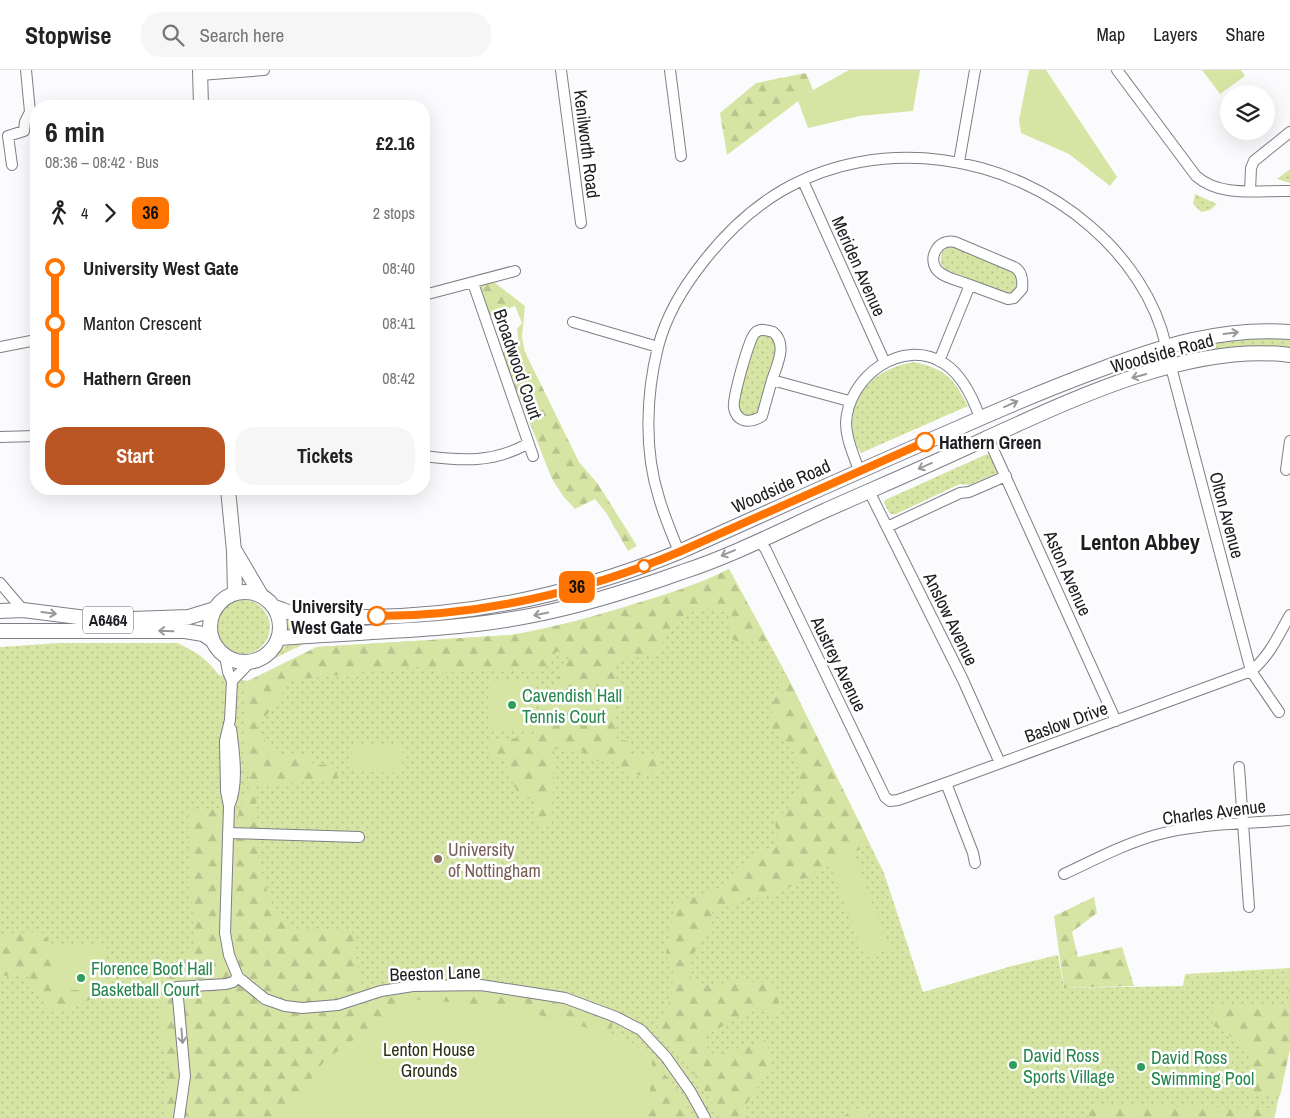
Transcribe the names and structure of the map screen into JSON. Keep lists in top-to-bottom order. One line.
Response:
{"streets":{"main road":["Woodside Road","A6464"],"street":["Kenilworth Road","Meriden Avenue","Broadwood Court","Olton Avenue","Aston Avenue","Anslow Avenue","Austrey Avenue","Baslow Drive","Charles Avenue","Beeston Lane"]},"crossings":[["Woodside Road","Olton Avenue"],["Woodside Road","Aston Avenue"],["Woodside Road","Anslow Avenue"],["Woodside Road","A6464"],["Woodside Road","Austrey Avenue"],["Olton Avenue","Baslow Drive"],["Aston Avenue","Baslow Drive"],["Anslow Avenue","Baslow Drive"],["Austrey Avenue","Baslow Drive"]],"districts":["Lenton Abbey"],"parks":["Lenton House Grounds"],"places":["Hathern Green","University West Gate","Cavendish Hall Tennis Court","University of Nottingham","Florence Boot Hall Basketball Court","David Ross Sports Village","David Ross Swimming Pool"],"lines":["bus line 36"],"page":{"header":"Stopwise","search":"Search here","nav":["Map","Layers","Share"],"on_map":"36","heading":["6 min","08:36 – 08:42 · Bus","£2.16"],"legs":["4","36","2 stops"],"list":[{"name":"University West Gate","value":"08:40"},{"name":"Manton Crescent","value":"08:41"},{"name":"Hathern Green","value":"08:42"}],"buttons":["Start","Tickets"]}}
